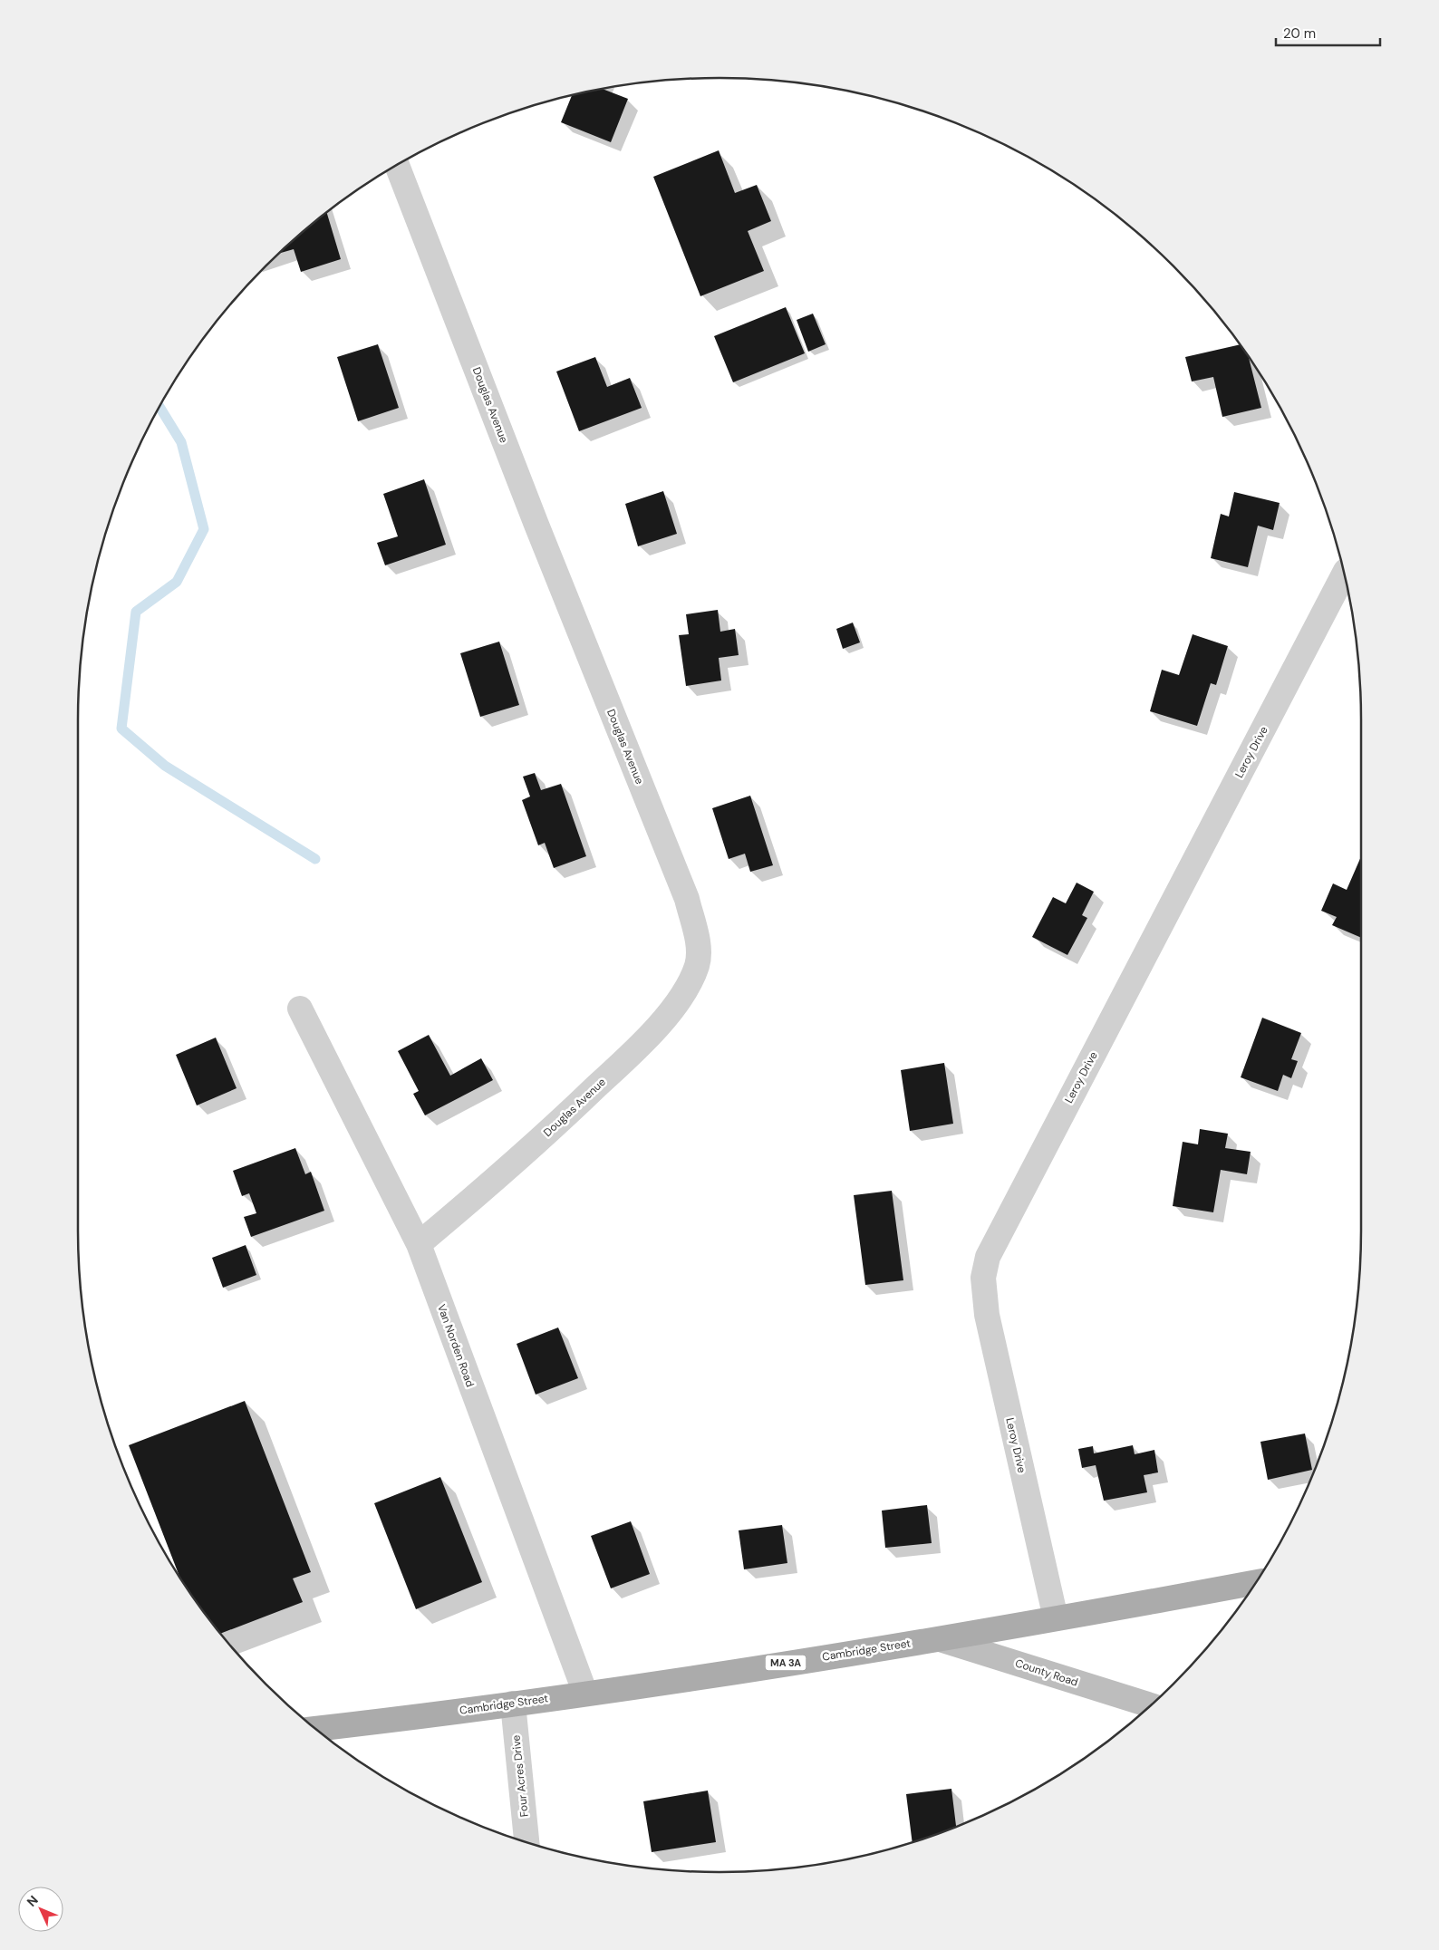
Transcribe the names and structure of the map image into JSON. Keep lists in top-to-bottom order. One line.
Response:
{"streets":{"main road":["Cambridge Street","MA 3A"],"street":["Douglas Avenue","Leroy Drive","Van Norden Road","County Road","Four Acres Drive"]},"crossings":[["Douglas Avenue","Van Norden Road"],["Leroy Drive","Cambridge Street"],["Van Norden Road","Cambridge Street"],["Cambridge Street","County Road"],["Cambridge Street","Four Acres Drive"]],"scale_bar":"20 m","north":"top left"}
